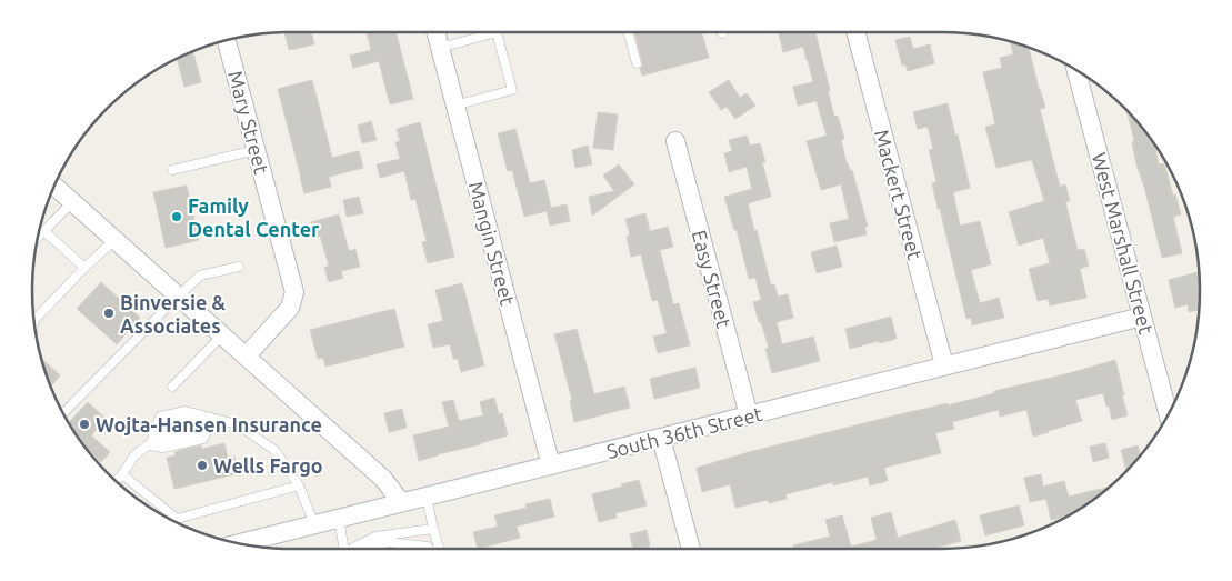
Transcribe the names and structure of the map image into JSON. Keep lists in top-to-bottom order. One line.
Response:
{"streets":{"street":["Mary Street","Mackert Street","Mangin Street","West Marshall Street","Easy Street","South 36th Street"]},"crossings":[["Mackert Street","South 36th Street"],["Mangin Street","South 36th Street"],["West Marshall Street","South 36th Street"],["Easy Street","South 36th Street"]],"places":["Family Dental Center","Binversie & Associates","Wojta-Hansen Insurance","Wells Fargo"]}
